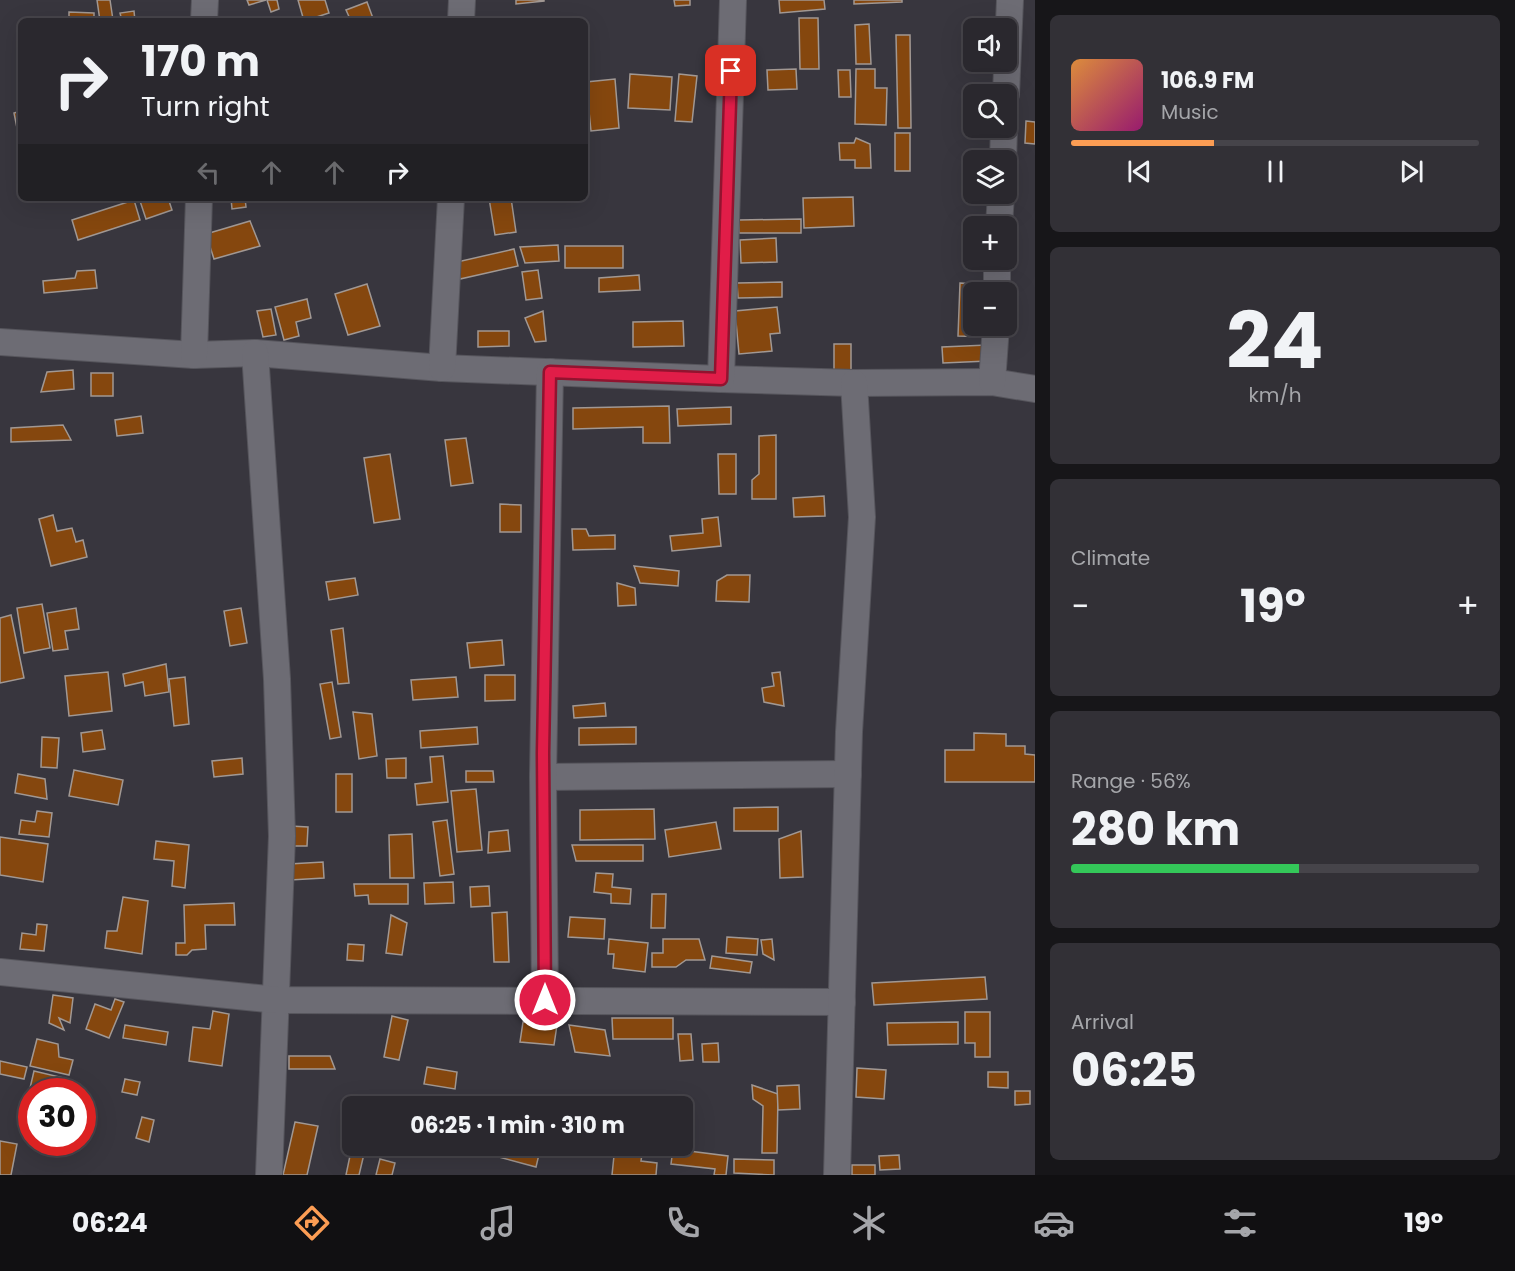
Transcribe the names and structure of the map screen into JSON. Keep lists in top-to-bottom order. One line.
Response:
{"page":{"map_buttons":["+","−"],"turn":["170 m","Turn right"],"song":["106.9 FM","Music"],"tile":[["24","km/h"],"Climate",["Range · 56%","280 km"],["Arrival","06:25"]],"heat":["−","19°","+"],"limit":"30","trip":"06:25 · 1 min · 310 m","tabs":["06:24","19°"]}}
